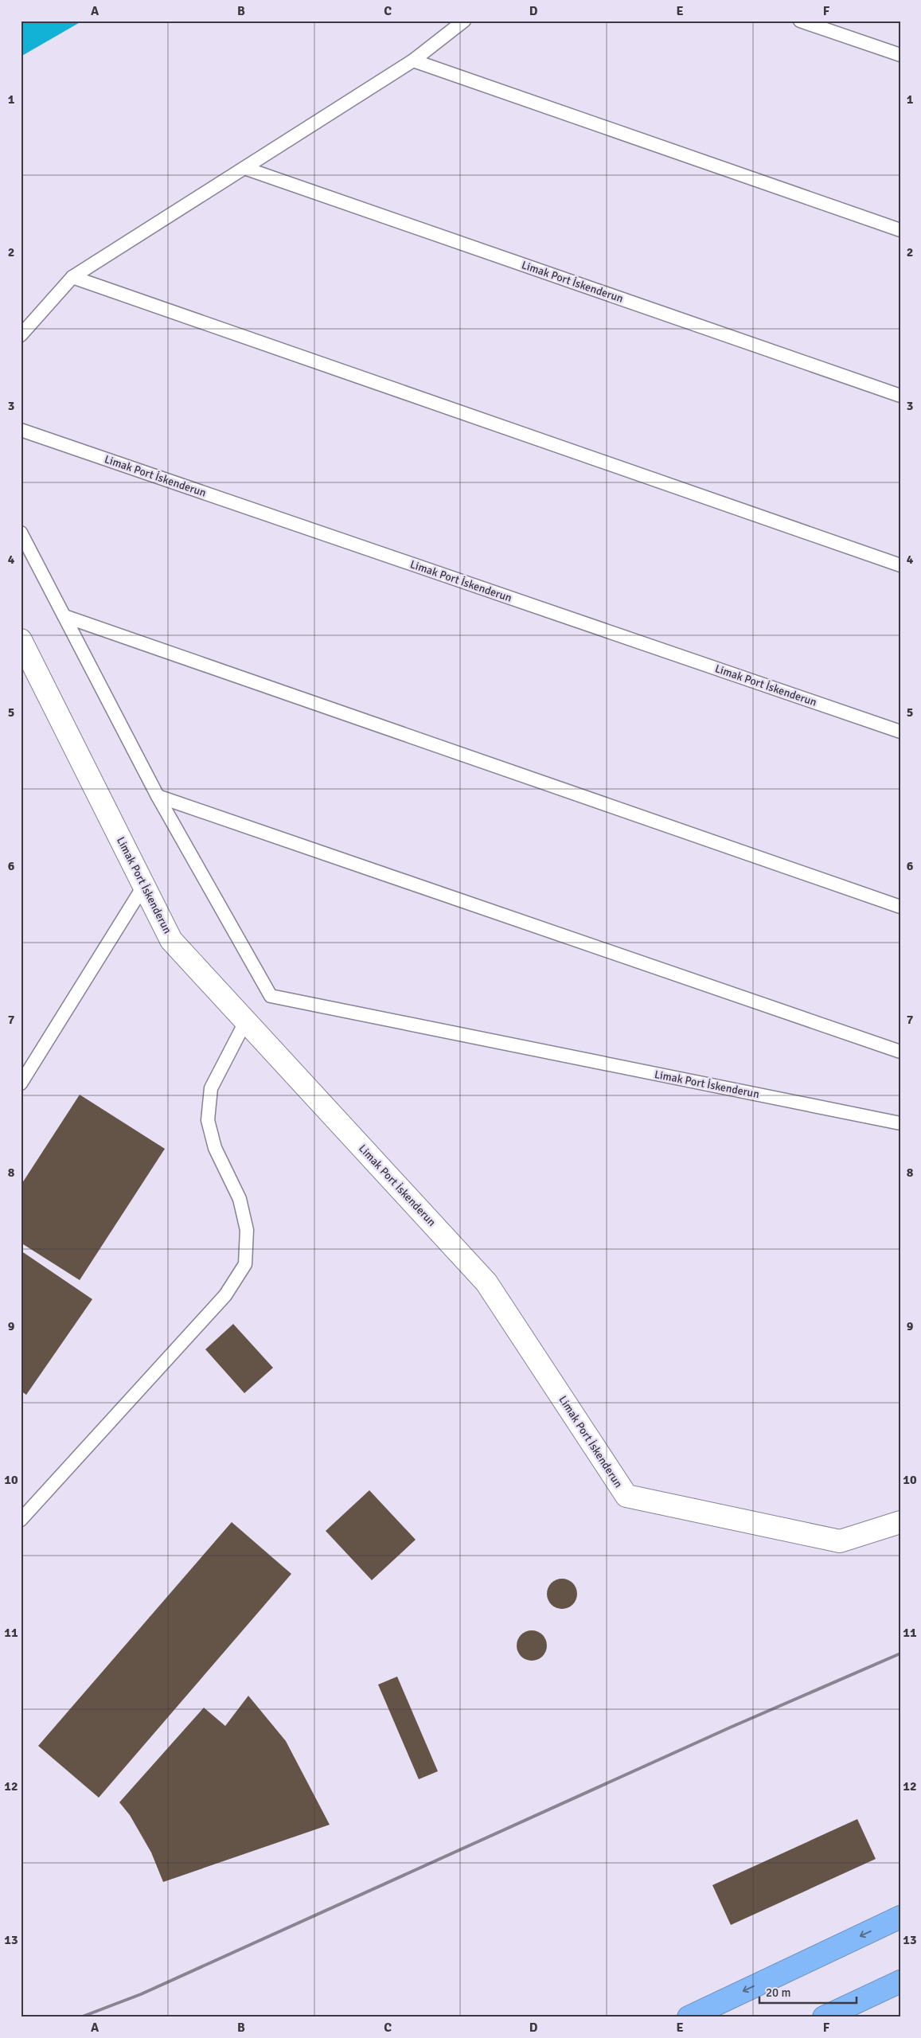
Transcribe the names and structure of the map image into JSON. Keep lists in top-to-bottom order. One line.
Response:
{"streets":{"street":["Limak Port İskenderun"]},"scale_bar":"20 m","grid":{"columns":["A","B","C","D","E","F"],"rows":["1","2","3","4","5","6","7","8","9","10","11","12","13"]}}
